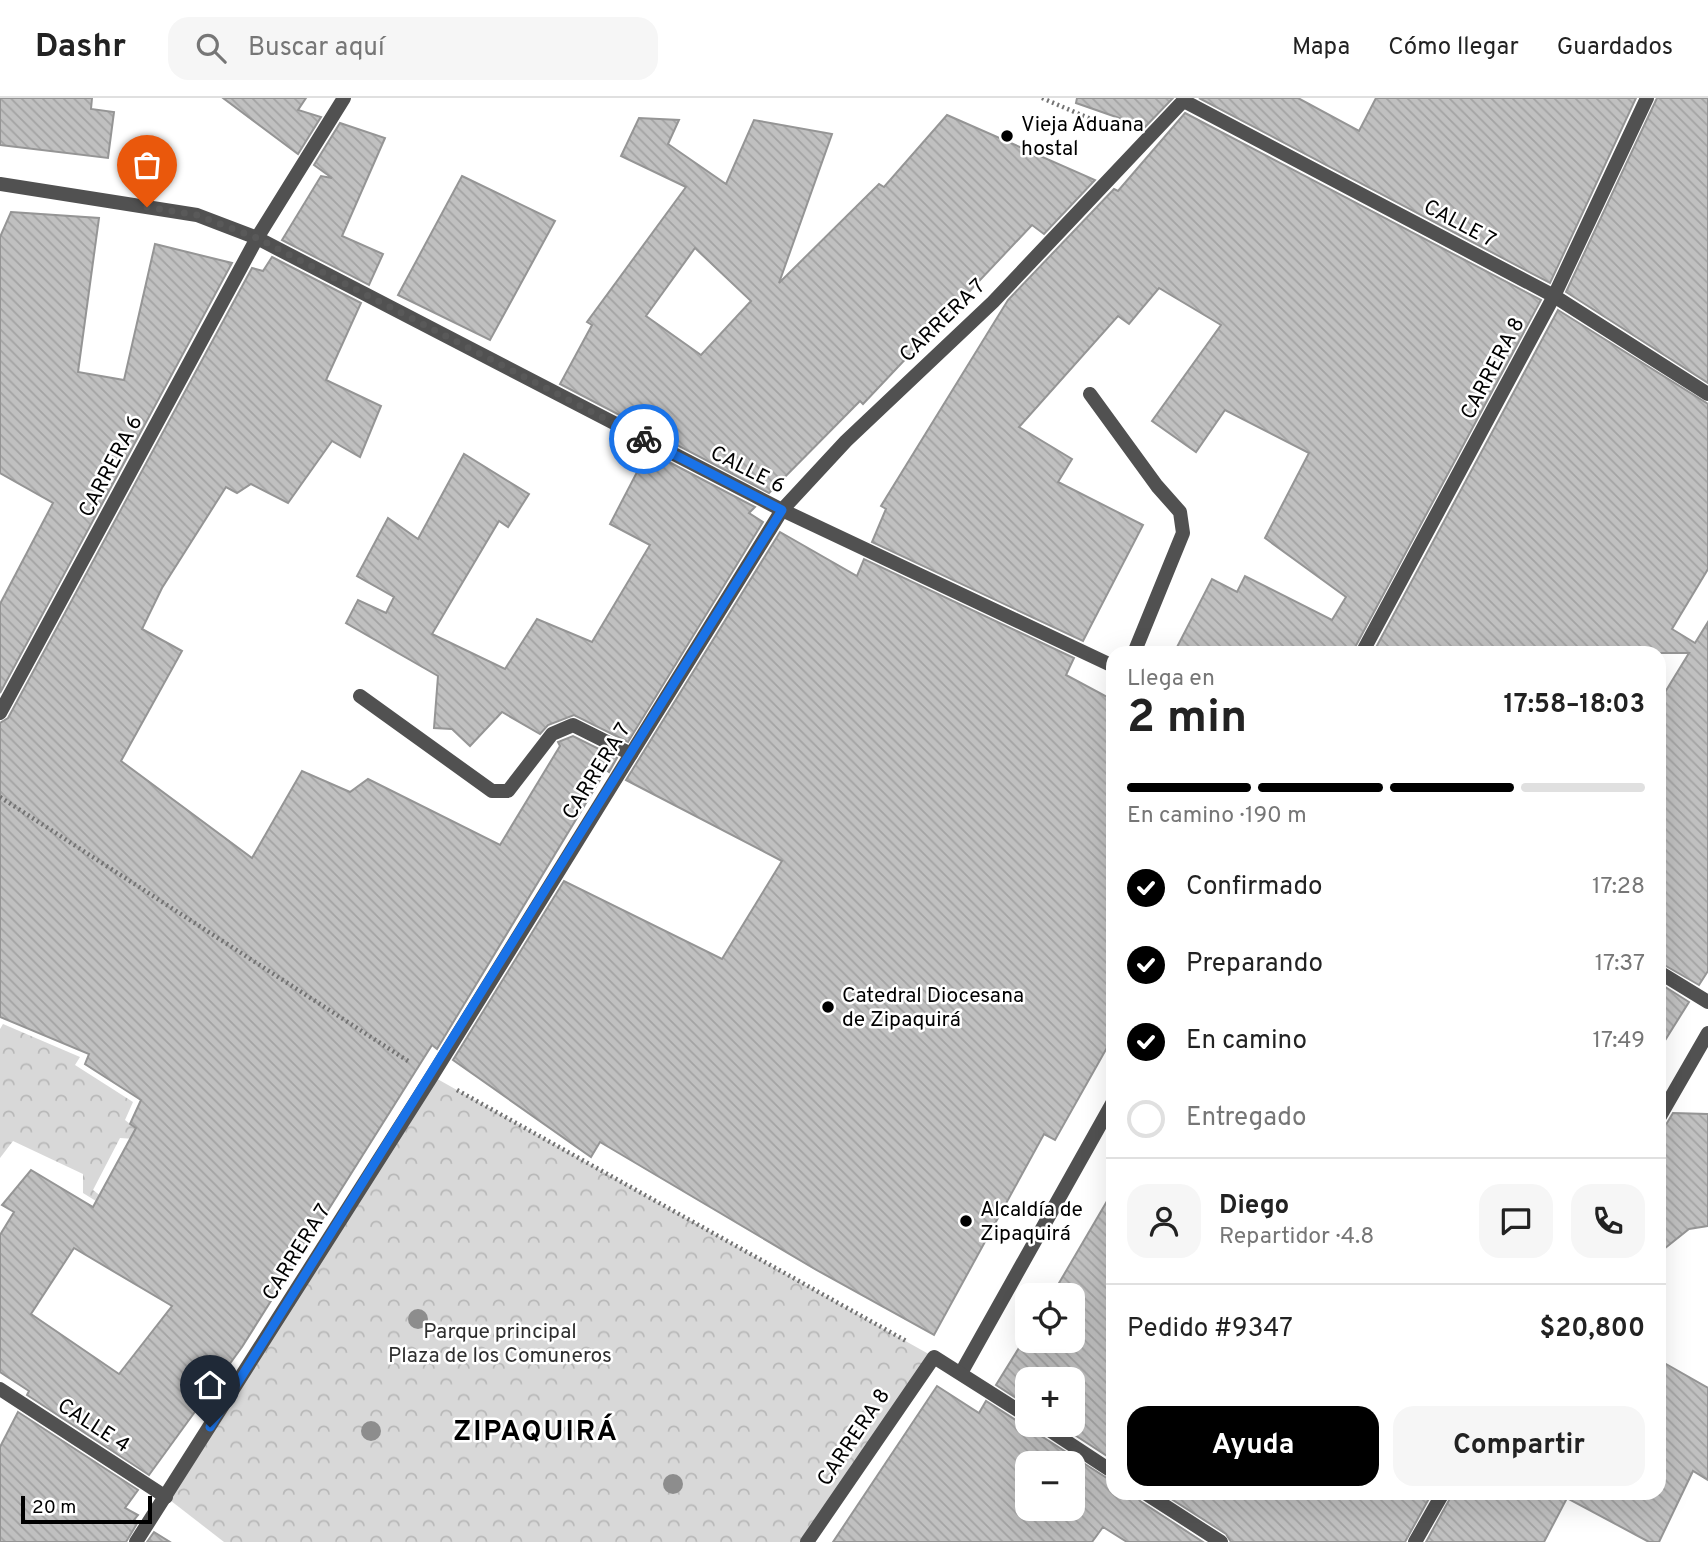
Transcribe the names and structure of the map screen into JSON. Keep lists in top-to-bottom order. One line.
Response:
{"streets":{"street":["CALLE 7","CARRERA 7","CARRERA 8","CARRERA 6","CALLE 6","CALLE 4"]},"crossings":[["CALLE 7","CARRERA 7"],["CALLE 7","CARRERA 8"],["CARRERA 7","CALLE 6"],["CARRERA 7","CALLE 4"],["CARRERA 6","CALLE 6"]],"districts":["ZIPAQUIRÁ"],"parks":["Parque principal Plaza de los Comuneros"],"places":["Vieja Aduana hostal","Catedral Diocesana de Zipaquirá","Alcaldía de Zipaquirá"],"scale_bar":"20 m","page":{"header":"Dashr","search":"Buscar aquí","nav":["Mapa","Cómo llegar","Guardados"],"heading":["2 min","Llega en","17:58–18:03"],"panel":["Diego","Repartidor · 4.8","Pedido #9347","$20,800"],"bar":"En camino · 190 m","list":[["Confirmado","17:28"],["Preparando","17:37"],["En camino","17:49"],"Entregado"],"map_buttons":["+","−"],"buttons":["Ayuda","Compartir"],"scale":"20 m"}}
